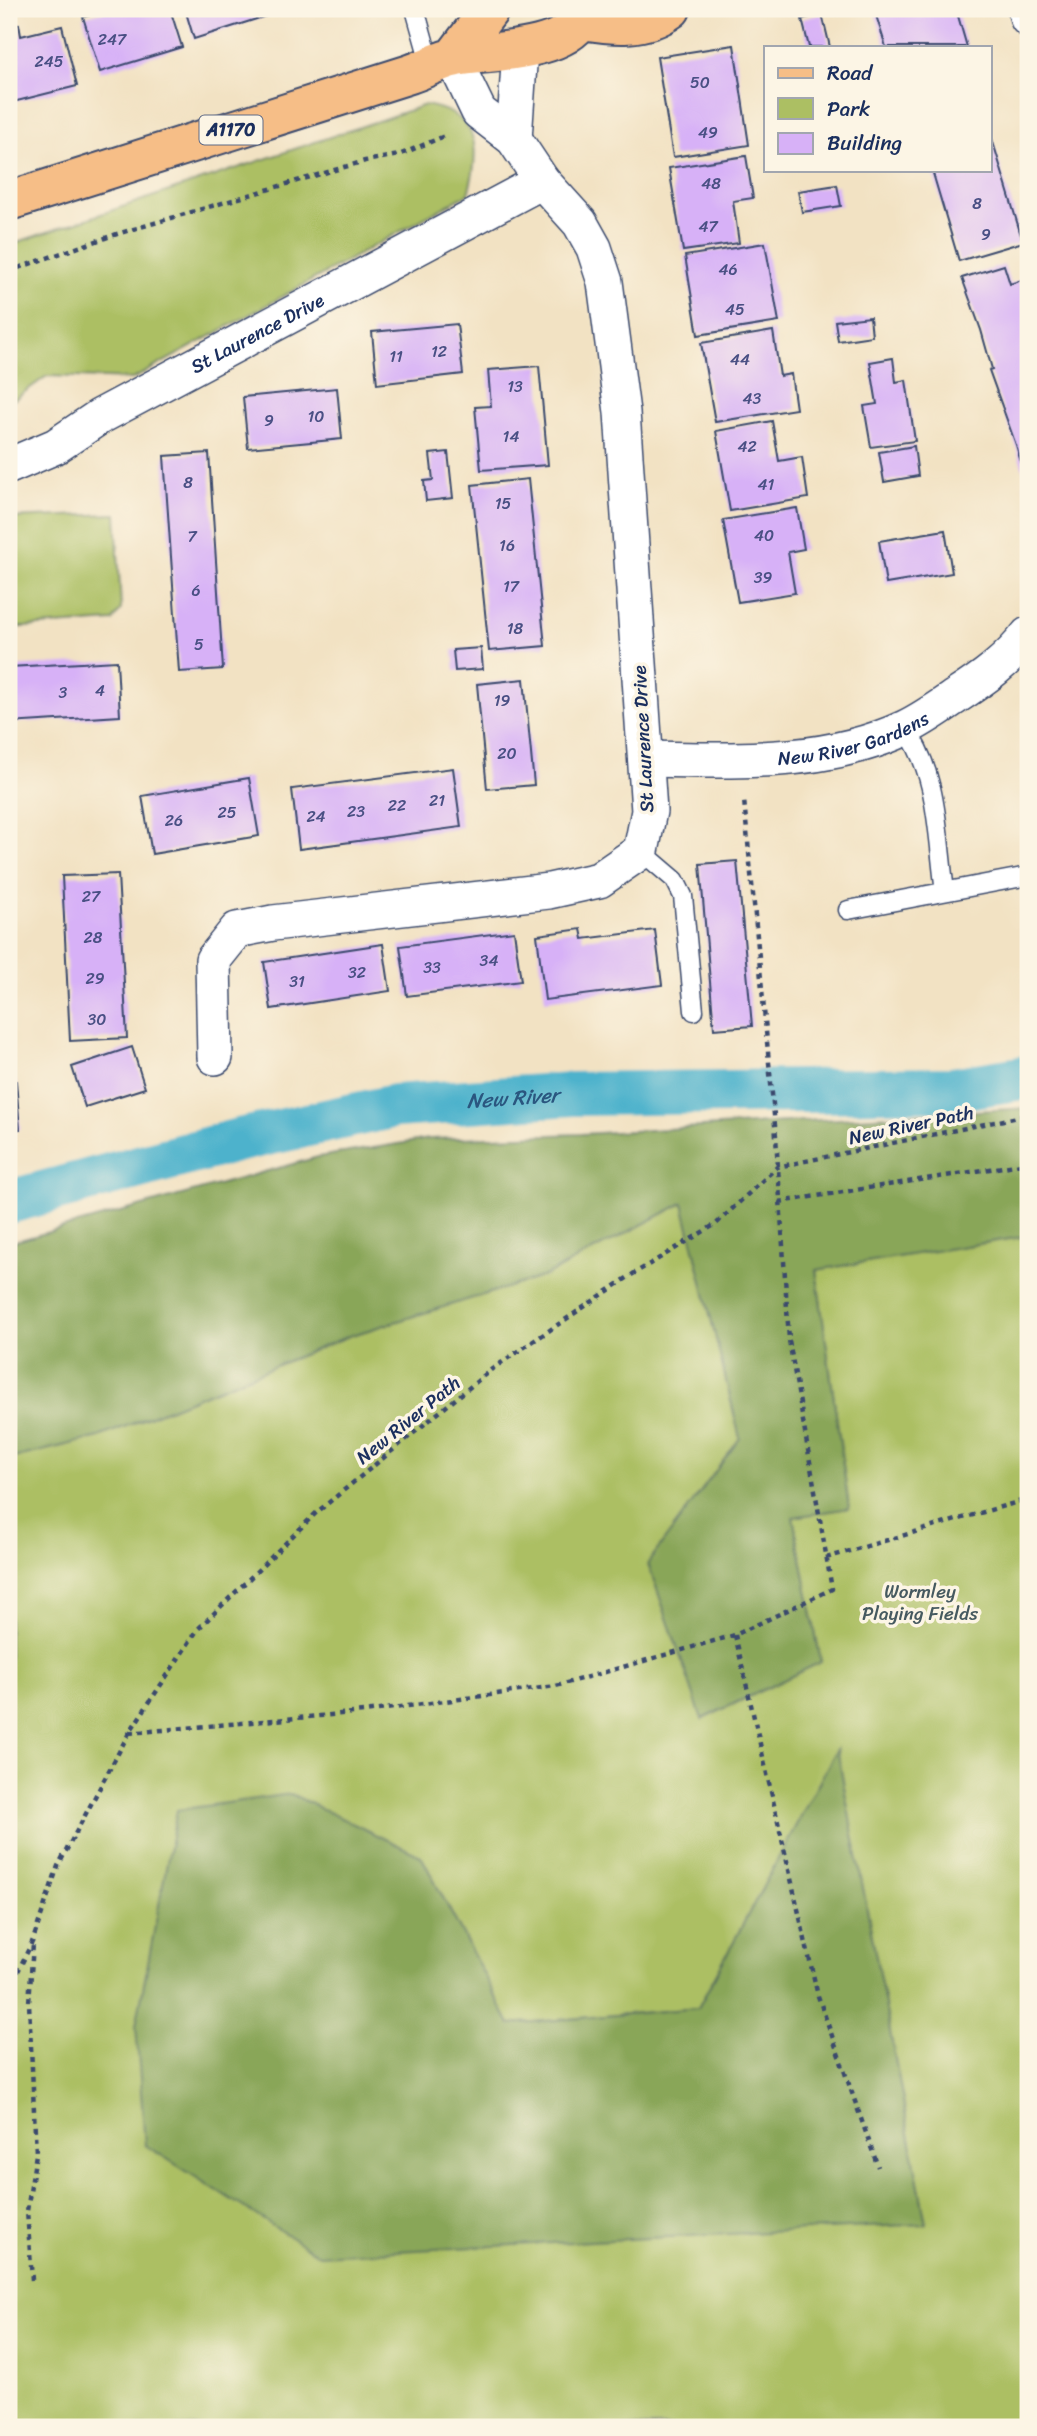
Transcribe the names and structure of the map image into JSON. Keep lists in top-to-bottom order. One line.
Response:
{"streets":{"main road":["A1170"],"street":["St Laurence Drive","New River Gardens"],"path":["New River Path"]},"crossings":[["A1170","St Laurence Drive"],["St Laurence Drive","New River Gardens"]],"water":["New River"],"parks":["Wormley Playing Fields"],"house_numbers":["247","245","50","49","48","8","47","9","46","45","12","11","44","13","43","10","9","14","42","8","41","15","40","7","16","39","17","6","18","5","4","3","19","20","21","22","23","25","24","26","27","28","34","33","32","29","31","30"],"legend":["Road","Park","Building"]}
